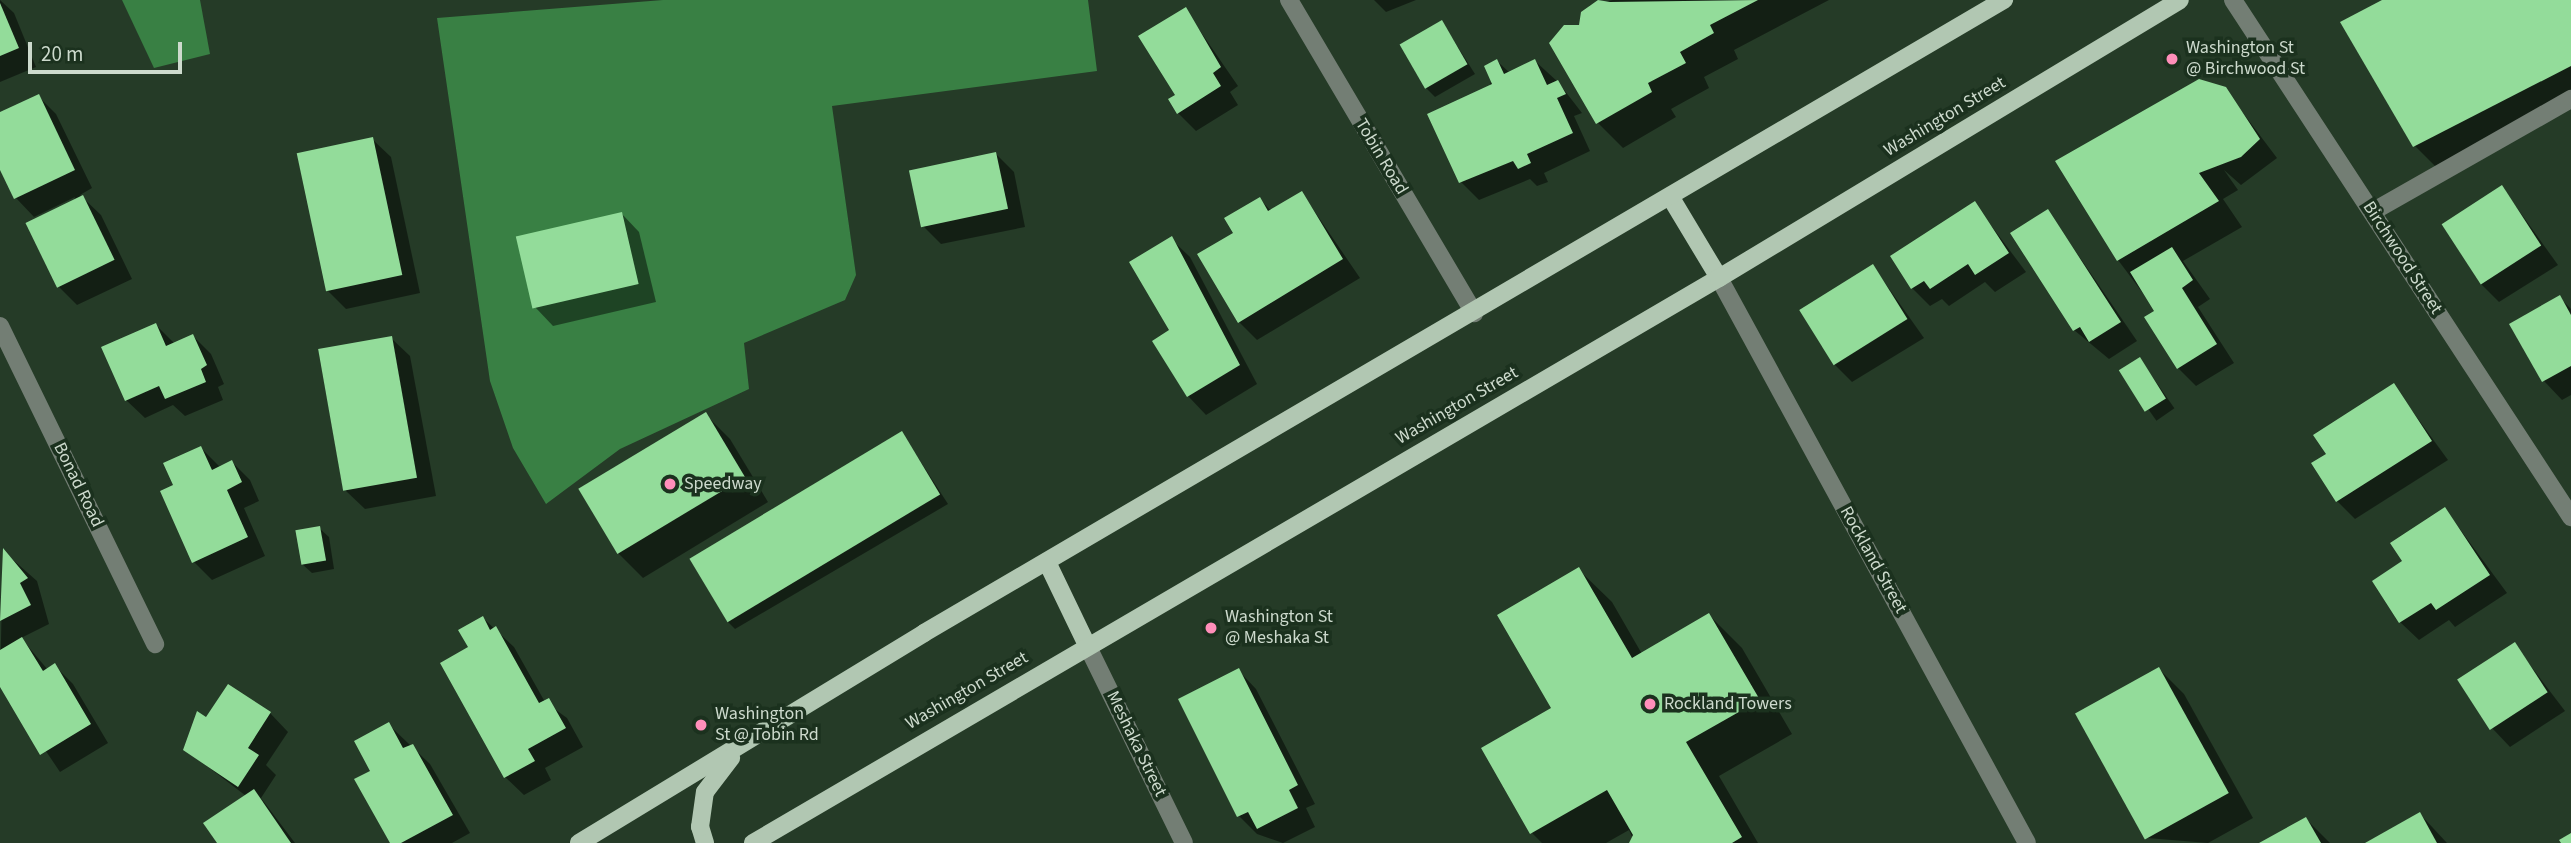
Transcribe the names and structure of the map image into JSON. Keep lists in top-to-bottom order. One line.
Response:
{"streets":{"main road":["Washington Street"],"street":["Tobin Road","Birchwood Street","Bonad Road","Rockland Street","Meshaka Street"]},"crossings":[["Washington Street","Rockland Street"],["Washington Street","Meshaka Street"]],"places":["Washington St @ Birchwood St","Speedway","Washington St @ Meshaka St","Rockland Towers","Washington St @ Tobin Rd"],"scale_bar":"20 m"}
